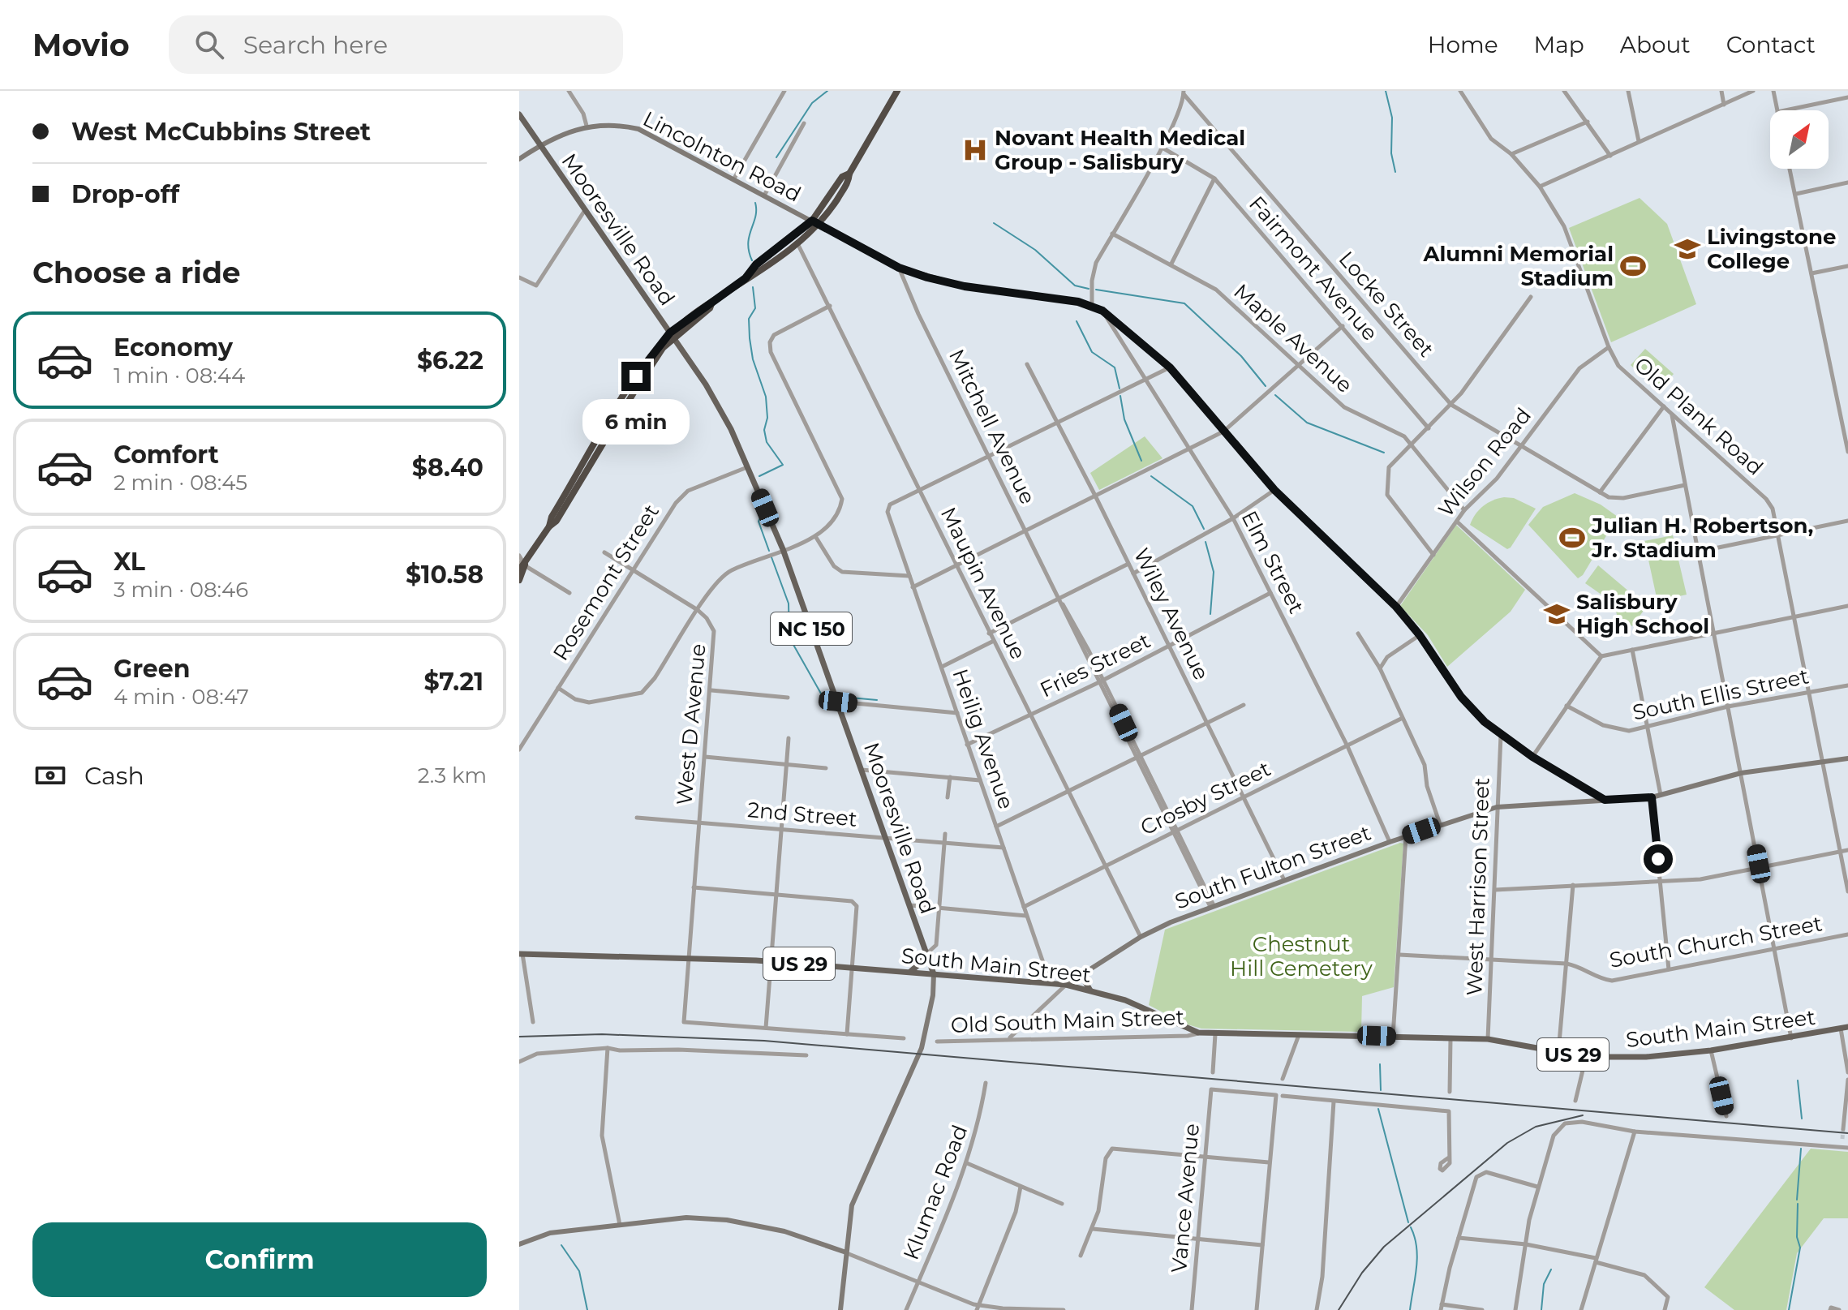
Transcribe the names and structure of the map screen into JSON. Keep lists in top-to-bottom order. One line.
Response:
{"streets":{"main road":["Mooresville Road","NC 150","US 29","South Main Street"],"street":["Lincolnton Road","Fairmont Avenue","Locke Street","Maple Avenue","Old Plank Road","Mitchell Avenue","Wilson Road","Elm Street","Rosemont Street","Maupin Avenue","Wiley Avenue","Fries Street","South Ellis Street","West D Avenue","Heilig Avenue","Crosby Street","2nd Street","South Fulton Street","West Harrison Street","South Church Street","Old South Main Street","Klumac Road","Vance Avenue"]},"crossings":[["Lincolnton Road","Mooresville Road"],["Lincolnton Road","Mitchell Avenue"],["Lincolnton Road","Wilson Road"],["Lincolnton Road","Elm Street"],["Lincolnton Road","South Fulton Street"],["Lincolnton Road","West Harrison Street"],["Mooresville Road","Rosemont Street"],["Mooresville Road","2nd Street"],["Mooresville Road","South Main Street"],["Locke Street","Wilson Road"],["Maple Avenue","Wilson Road"],["Old Plank Road","Wilson Road"],["Old Plank Road","South Ellis Street"],["Old Plank Road","South Fulton Street"],["Mitchell Avenue","Fries Street"],["Mitchell Avenue","Crosby Street"],["Mitchell Avenue","South Fulton Street"],["Elm Street","Fries Street"],["Elm Street","Crosby Street"],["Elm Street","South Fulton Street"],["Rosemont Street","West D Avenue"],["Maupin Avenue","Fries Street"],["Maupin Avenue","Heilig Avenue"],["Maupin Avenue","Crosby Street"],["Maupin Avenue","South Fulton Street"],["Wiley Avenue","Fries Street"],["Wiley Avenue","Crosby Street"],["Wiley Avenue","South Fulton Street"],["Fries Street","Heilig Avenue"],["West D Avenue","2nd Street"],["West D Avenue","South Main Street"],["Heilig Avenue","Crosby Street"],["Heilig Avenue","2nd Street"],["Heilig Avenue","South Main Street"],["South Fulton Street","West Harrison Street"],["South Fulton Street","South Main Street"],["West Harrison Street","South Church Street"],["West Harrison Street","South Main Street"],["South Main Street","Old South Main Street"]],"parks":["Chestnut Hill Cemetery"],"places":{"hospital":["Novant Health Medical Group - Salisbury"],"school or university":["Livingstone College","Salisbury High School"],"sports":["Alumni Memorial Stadium","Julian H. Robertson, Jr. Stadium"]},"north":"top right","page":{"header":"Movio","search":"Search here","nav":["Home","Map","About","Contact"],"banner":["West McCubbins Street","Drop-off"],"heading":"Choose a ride","list":[{"name":"Economy","note":"1 min · 08:44","value":"$6.22"},{"name":"Comfort","note":"2 min · 08:45","value":"$8.40"},{"name":"XL","note":"3 min · 08:46","value":"$10.58"},{"name":"Green","note":"4 min · 08:47","value":"$7.21"}],"bubble":"6 min","pay":["Cash","2.3 km"],"buttons":"Confirm"}}
